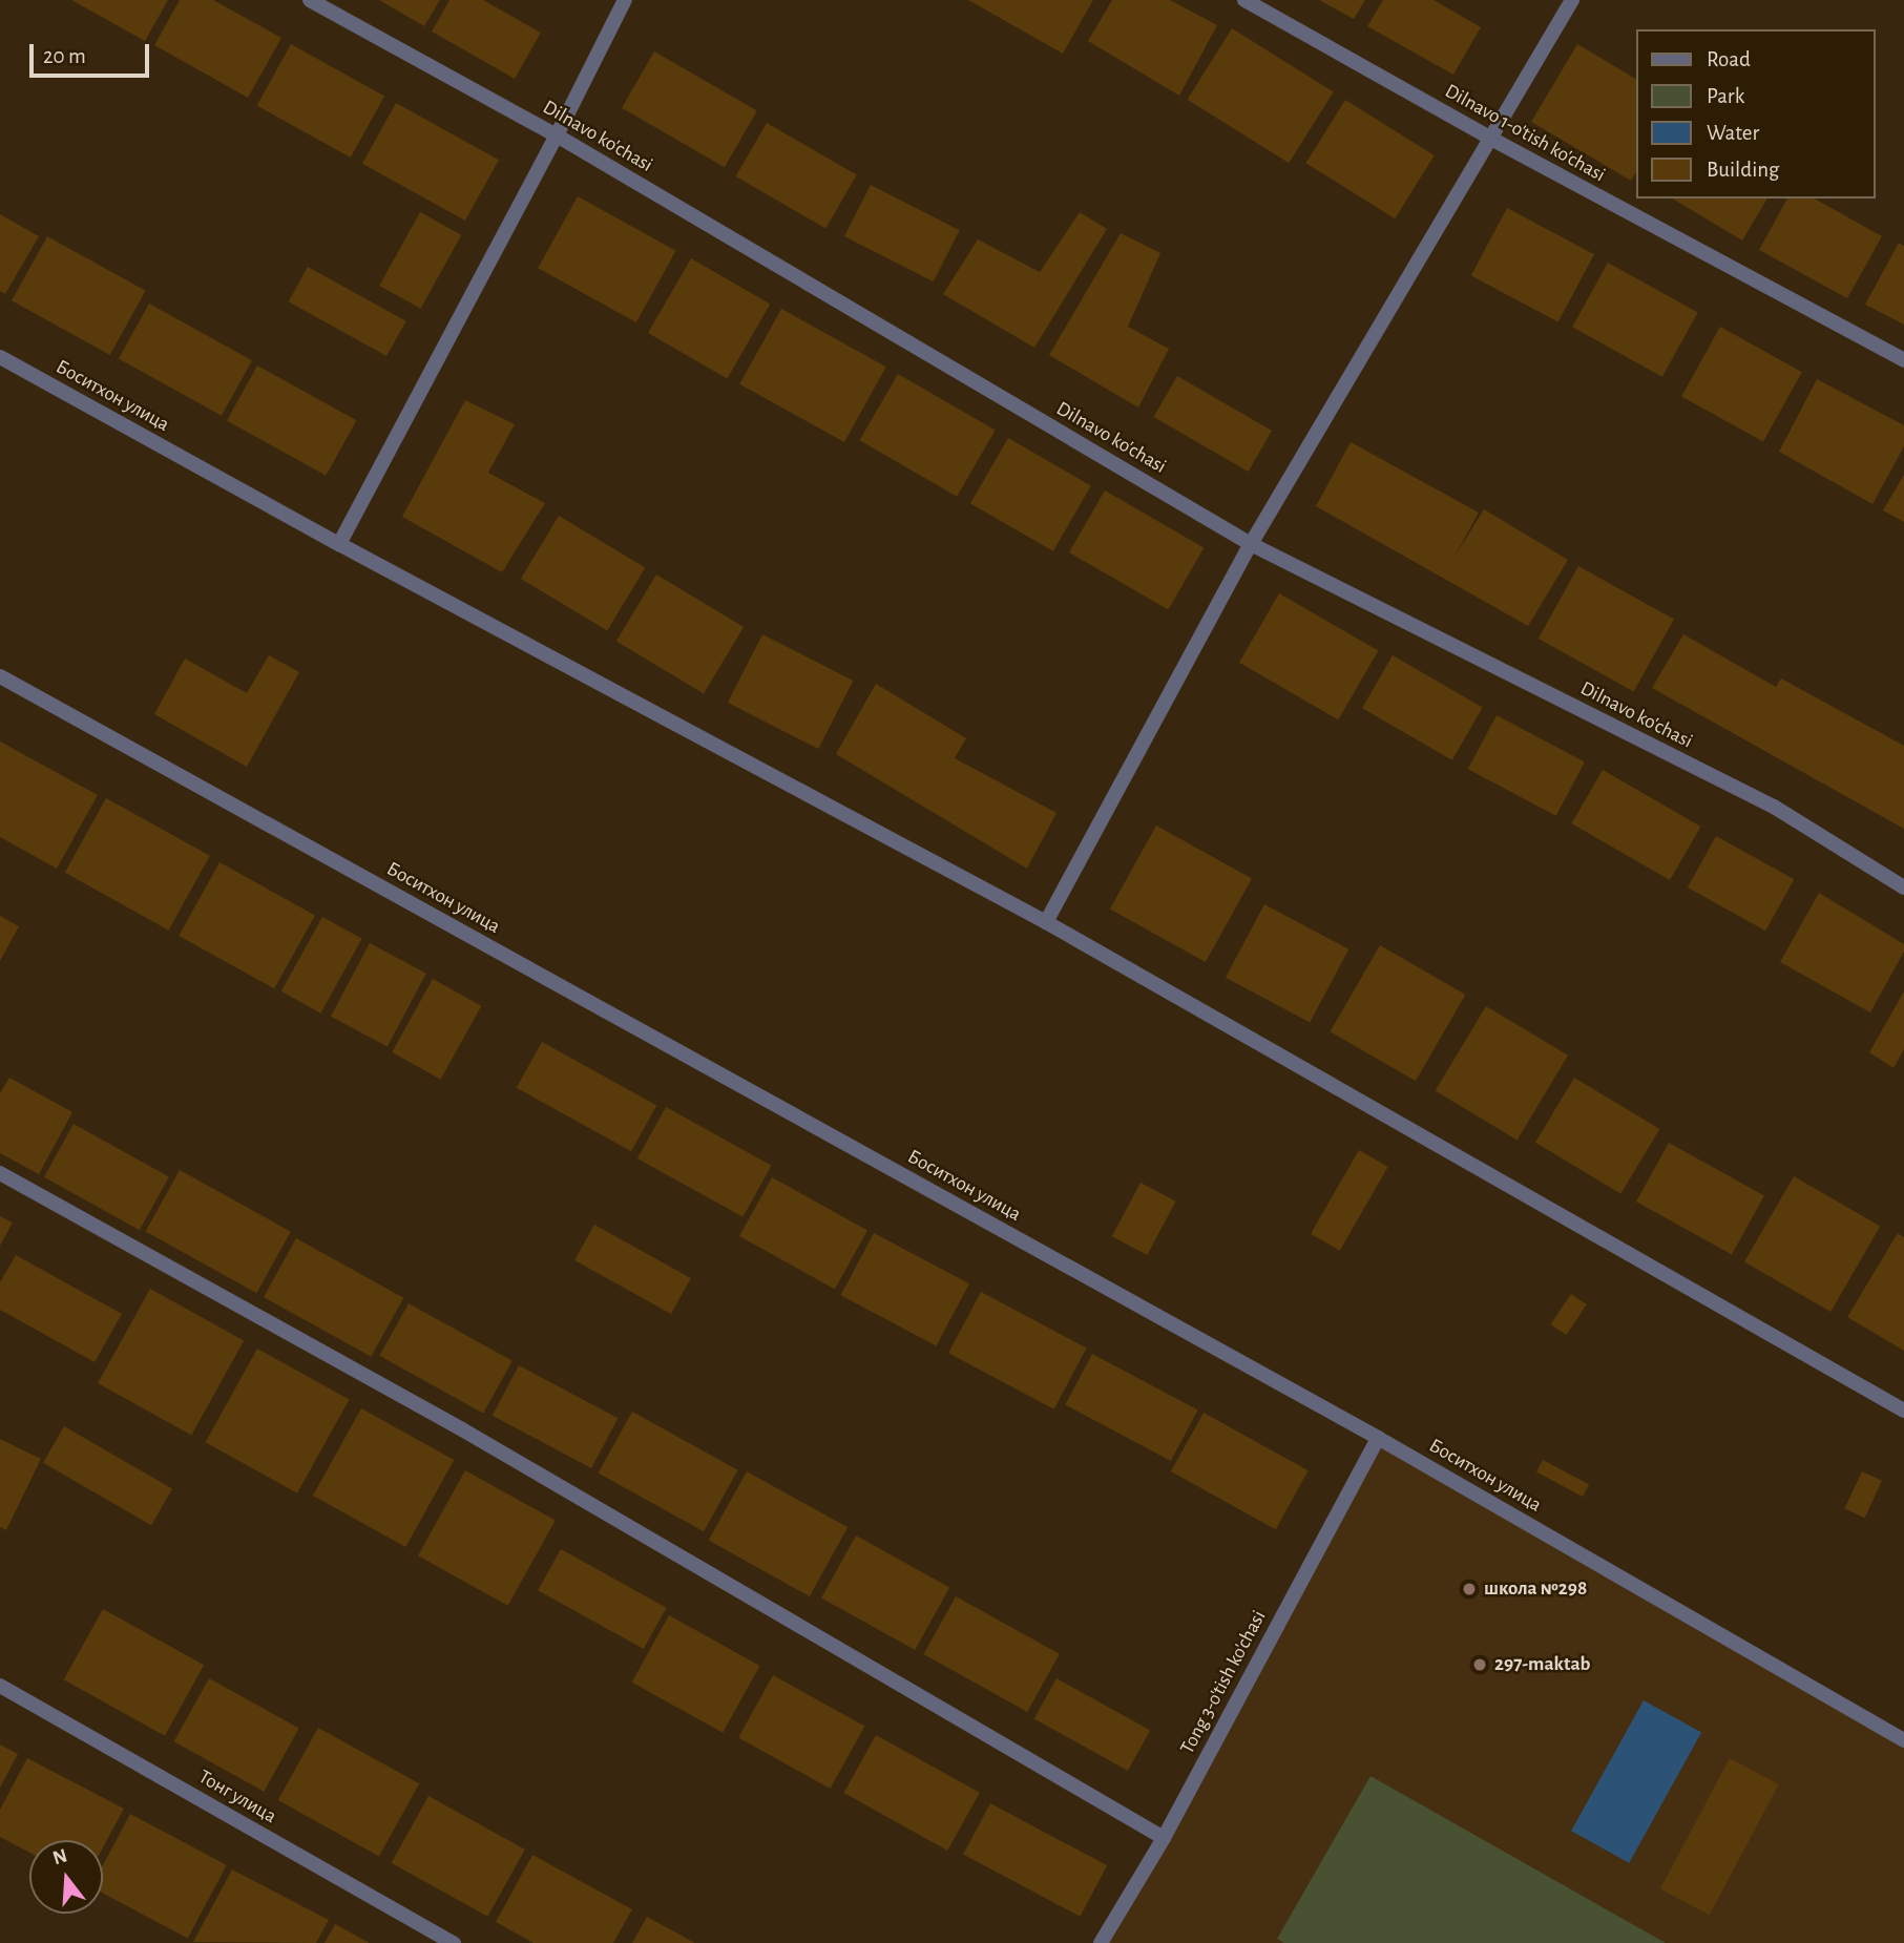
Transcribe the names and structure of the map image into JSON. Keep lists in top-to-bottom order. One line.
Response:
{"streets":{"street":["Dilnavo 1-o'tish ko'chasi","Dilnavo ko'chasi","Боситхон улица","Tong 3-o'tish ko'chasi","Тонг улица"]},"crossings":[["Боситхон улица","Tong 3-o'tish ko'chasi"]],"places":["школа №298","297-maktab"],"legend":["Road","Park","Water","Building"],"scale_bar":"20 m","north":"top"}
